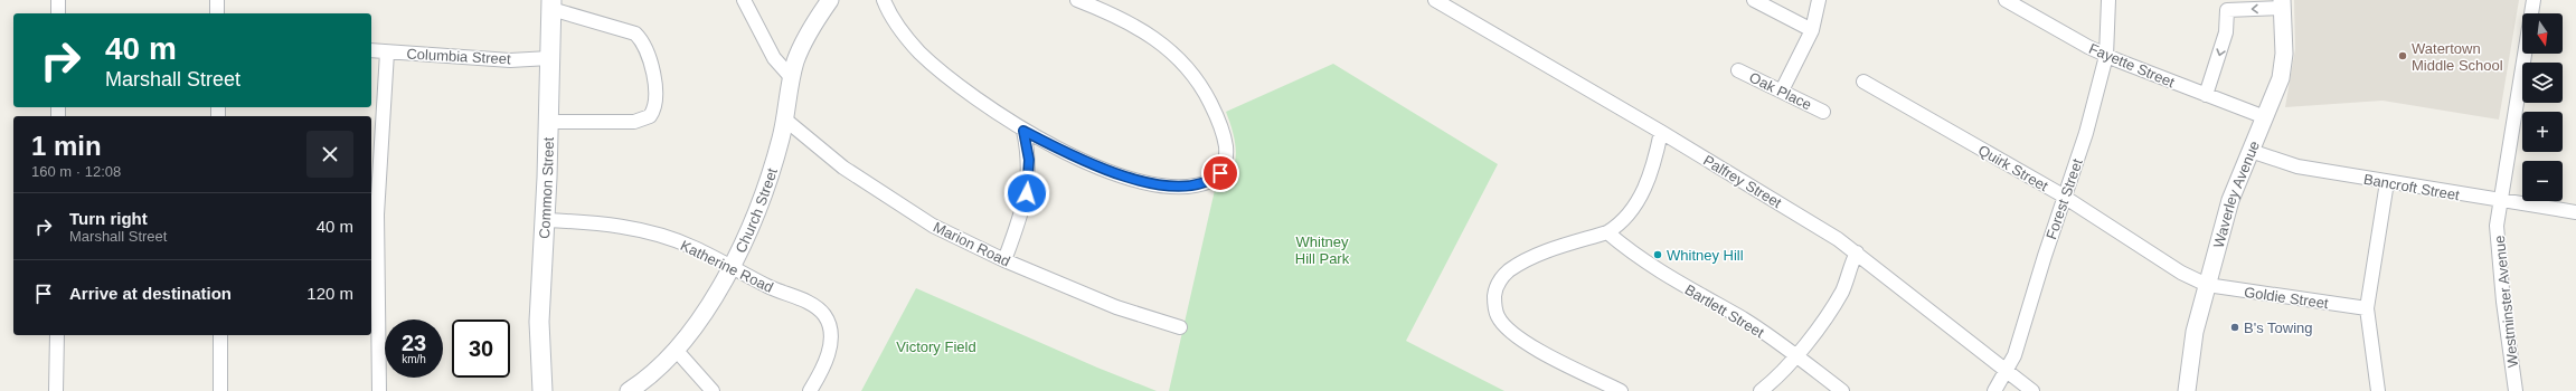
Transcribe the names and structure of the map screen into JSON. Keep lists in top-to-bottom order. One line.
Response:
{"streets":{"main road":["Common Street"],"street":["Columbia Street","Fayette Street","Oak Place","Quirk Street","Palfrey Street","Bancroft Street","Waverley Avenue","Forest Street","Church Street","Marion Road","Katherine Road","Goldie Street","Westminster Avenue","Bartlett Street"]},"crossings":[["Columbia Street","Common Street"],["Fayette Street","Waverley Avenue"],["Fayette Street","Forest Street"],["Quirk Street","Waverley Avenue"],["Quirk Street","Forest Street"],["Quirk Street","Goldie Street"],["Palfrey Street","Forest Street"],["Bancroft Street","Waverley Avenue"],["Bancroft Street","Westminster Avenue"],["Common Street","Katherine Road"],["Waverley Avenue","Goldie Street"],["Church Street","Marion Road"],["Church Street","Katherine Road"]],"parks":["Whitney Hill Park","Victory Field"],"places":["Watertown Middle School","Whitney Hill","B's Towing"],"north":"bottom","page":{"map_buttons":["+","−"],"turn":["40 m","Marshall Street"],"heading":["1 min","160 m · 12:08"],"list":[{"name":"Turn right","note":"Marshall Street","value":"40 m"},{"name":"Arrive at destination","value":"120 m"}],"speed":"23 km/h","limit":"30"}}
